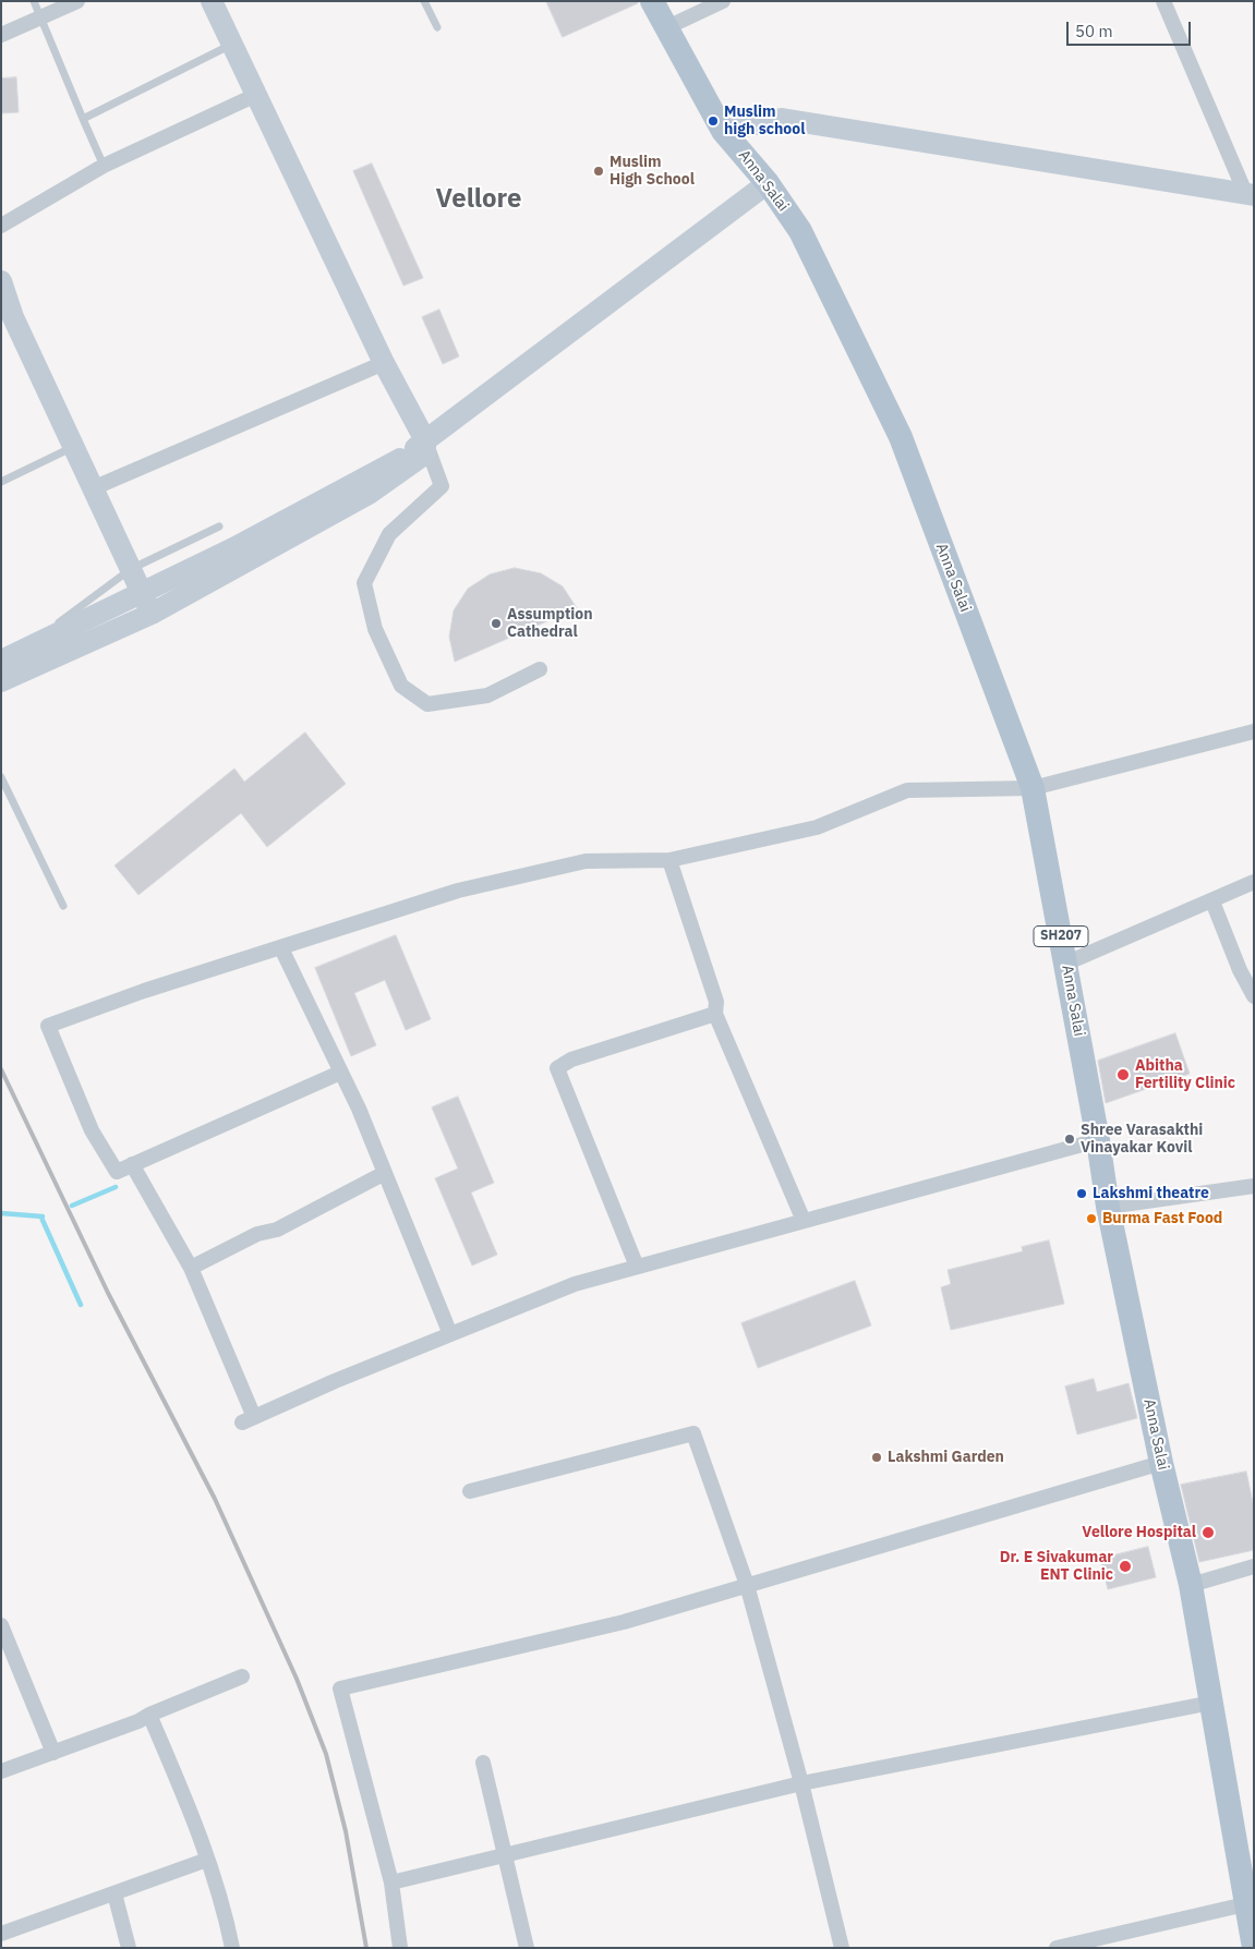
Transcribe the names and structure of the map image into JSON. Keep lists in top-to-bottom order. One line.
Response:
{"streets":{"main road":["Anna Salai","SH207"]},"districts":["Vellore"],"places":["Muslim high school","Muslim High School","Assumption Cathedral","Abitha Fertility Clinic","Shree Varasakthi Vinayakar Kovil","Lakshmi theatre","Burma Fast Food","Lakshmi Garden","Vellore Hospital","Dr. E Sivakumar ENT Clinic"],"scale_bar":"50 m"}
